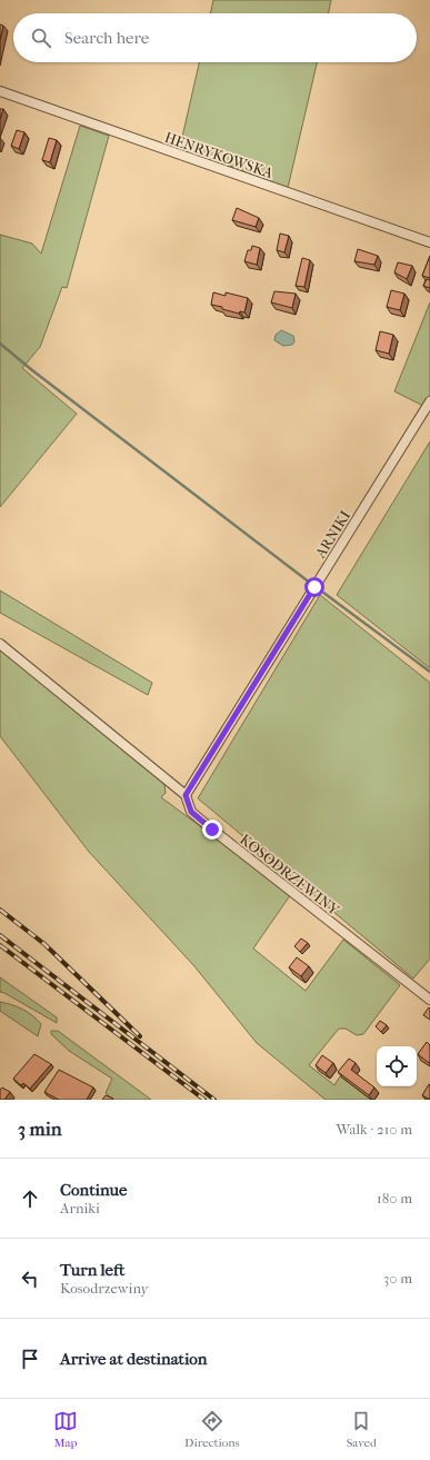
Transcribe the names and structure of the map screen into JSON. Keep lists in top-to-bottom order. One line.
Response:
{"streets":{"street":["HENRYKOWSKA","ARNIKI","KOSODRZEWINY"]},"crossings":[["ARNIKI","KOSODRZEWINY"]],"page":{"search":"Search here","heading":["3 min","Walk · 210 m"],"list":[["Continue","Arniki","180 m"],["Turn left","Kosodrzewiny","30 m"],"Arrive at destination"],"nav":["Map","Directions","Saved"]}}
